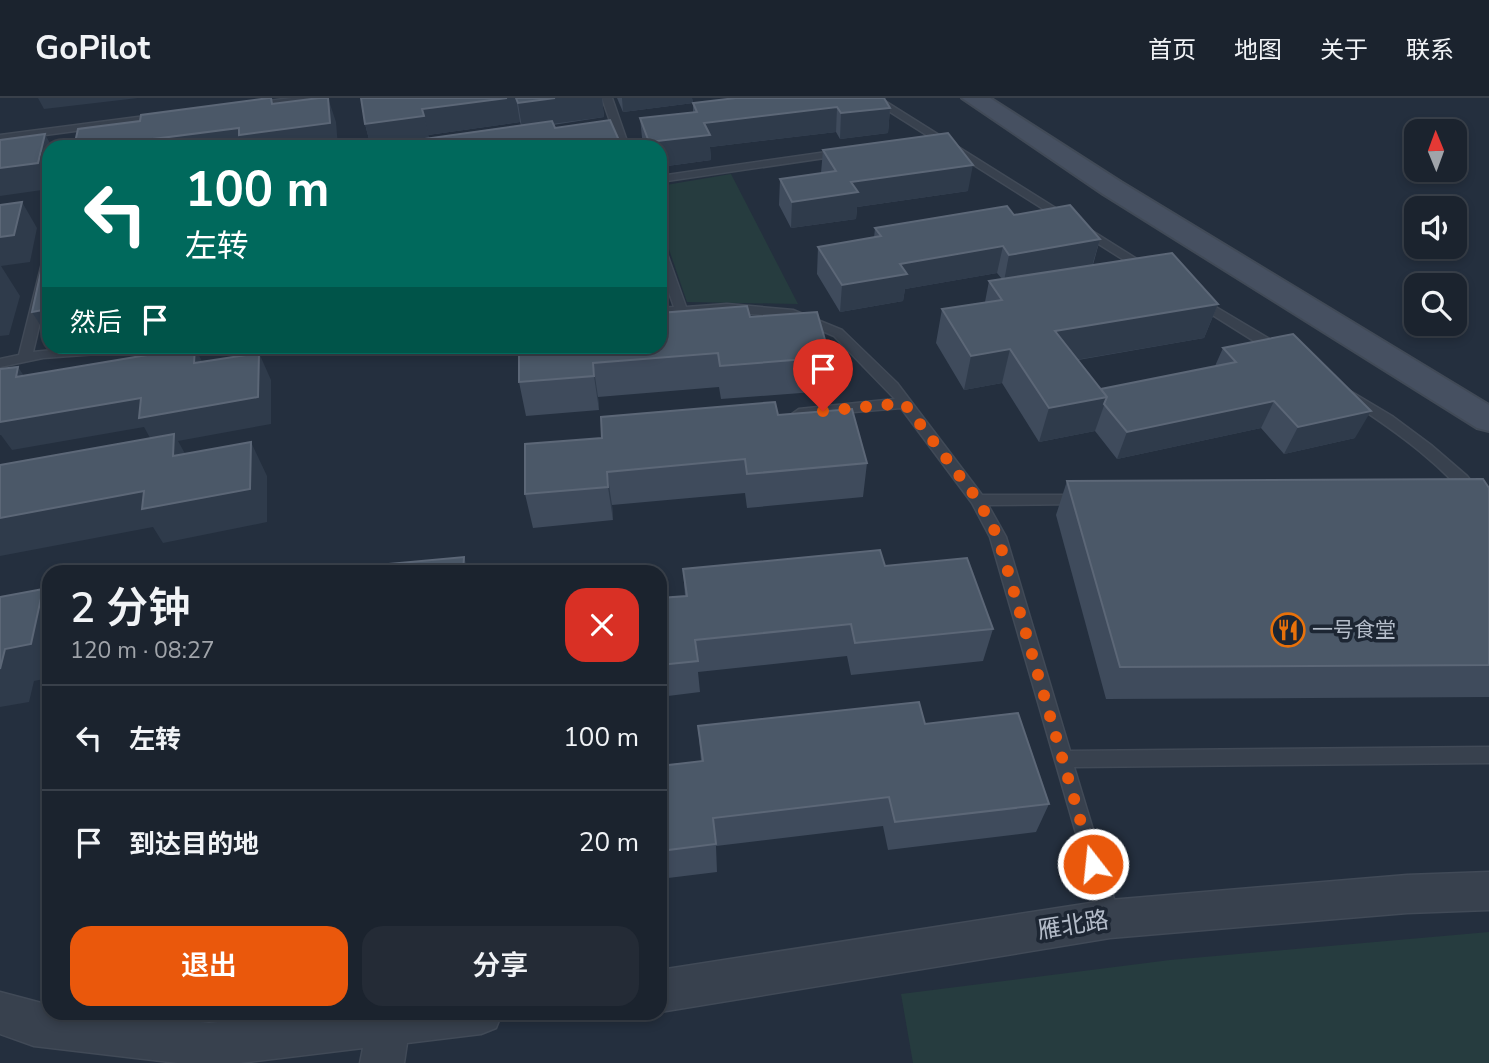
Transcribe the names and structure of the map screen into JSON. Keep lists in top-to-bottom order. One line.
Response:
{"streets":{"street":["雁北路"]},"places":{"restaurant":["一号食堂"]},"north":"top","page":{"header":"GoPilot","nav":["首页","地图","关于","联系"],"turn":["100 m","左转"],"then":"然后","heading":["2 分钟","120 m · 08:27"],"list":[{"name":"左转","value":"100 m"},{"name":"到达目的地","value":"20 m"}],"buttons":["退出","分享"]}}
